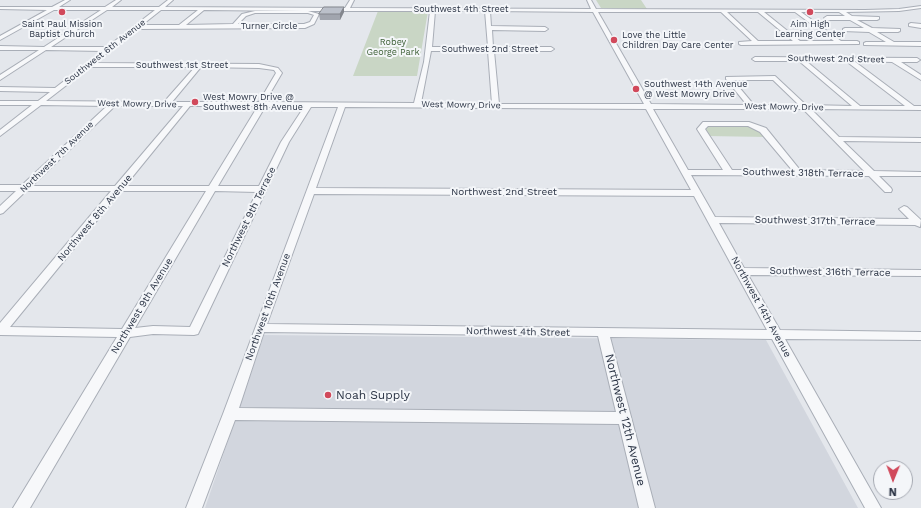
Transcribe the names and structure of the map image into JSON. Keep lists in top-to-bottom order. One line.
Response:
{"streets":{"street":["Southwest 4th Street","Turner Circle","Southwest 2nd Street","Southwest 6th Avenue","Southwest 1st Street","West Mowry Drive","Northwest 7th Avenue","Southwest 318th Terrace","Northwest 2nd Street","Northwest 9th Terrace","Northwest 8th Avenue","Southwest 317th Terrace","Southwest 316th Terrace","Northwest 9th Avenue","Northwest 10th Avenue","Northwest 14th Avenue","Northwest 4th Street","Northwest 12th Avenue"]},"crossings":[["Southwest 4th Street","Turner Circle"],["Southwest 4th Street","Southwest 6th Avenue"],["Southwest 4th Street","Northwest 14th Avenue"],["Southwest 6th Avenue","Southwest 1st Street"],["Southwest 6th Avenue","West Mowry Drive"],["Southwest 1st Street","Northwest 9th Avenue"],["West Mowry Drive","Northwest 7th Avenue"],["West Mowry Drive","Northwest 9th Terrace"],["West Mowry Drive","Northwest 8th Avenue"],["West Mowry Drive","Northwest 9th Avenue"],["West Mowry Drive","Northwest 10th Avenue"],["West Mowry Drive","Northwest 14th Avenue"],["Southwest 318th Terrace","Northwest 14th Avenue"],["Northwest 2nd Street","Northwest 10th Avenue"],["Northwest 2nd Street","Northwest 14th Avenue"],["Northwest 9th Terrace","Northwest 9th Avenue"],["Southwest 317th Terrace","Northwest 14th Avenue"],["Southwest 316th Terrace","Northwest 14th Avenue"],["Northwest 10th Avenue","Northwest 4th Street"],["Northwest 14th Avenue","Northwest 4th Street"],["Northwest 4th Street","Northwest 12th Avenue"]],"parks":["Robey George Park"],"places":["Saint Paul Mission Baptist Church","Aim High Learning Center","Love the Little Children Day Care Center","Southwest 14th Avenue @ West Mowry Drive","West Mowry Drive @ Southwest 8th Avenue","Noah Supply"],"north":"bottom"}
